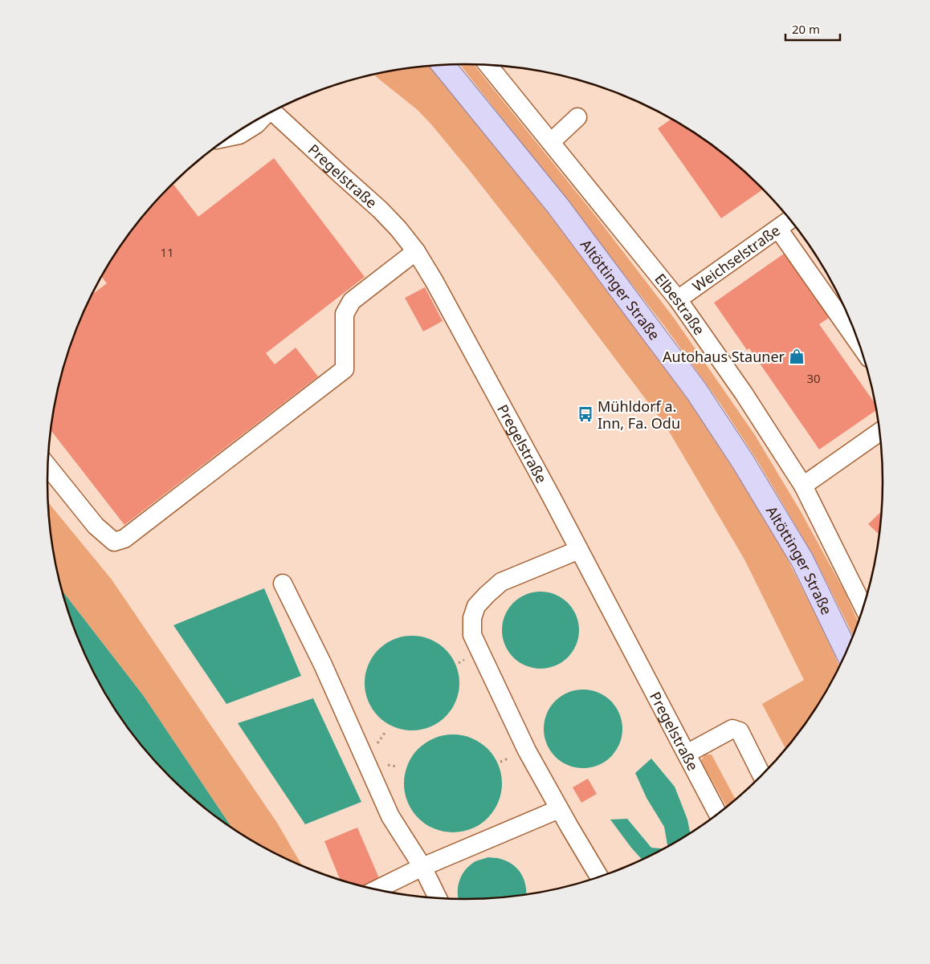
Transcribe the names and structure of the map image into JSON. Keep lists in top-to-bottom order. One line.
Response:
{"streets":{"main road":["Altöttinger Straße"],"street":["Pregelstraße","Weichselstraße","Elbestraße"]},"crossings":[["Weichselstraße","Elbestraße"]],"places":{"shop":["Autohaus Stauner"],"bus stop":["Mühldorf a. Inn, Fa. Odu"]},"house_numbers":["11","30"],"scale_bar":"20 m"}
